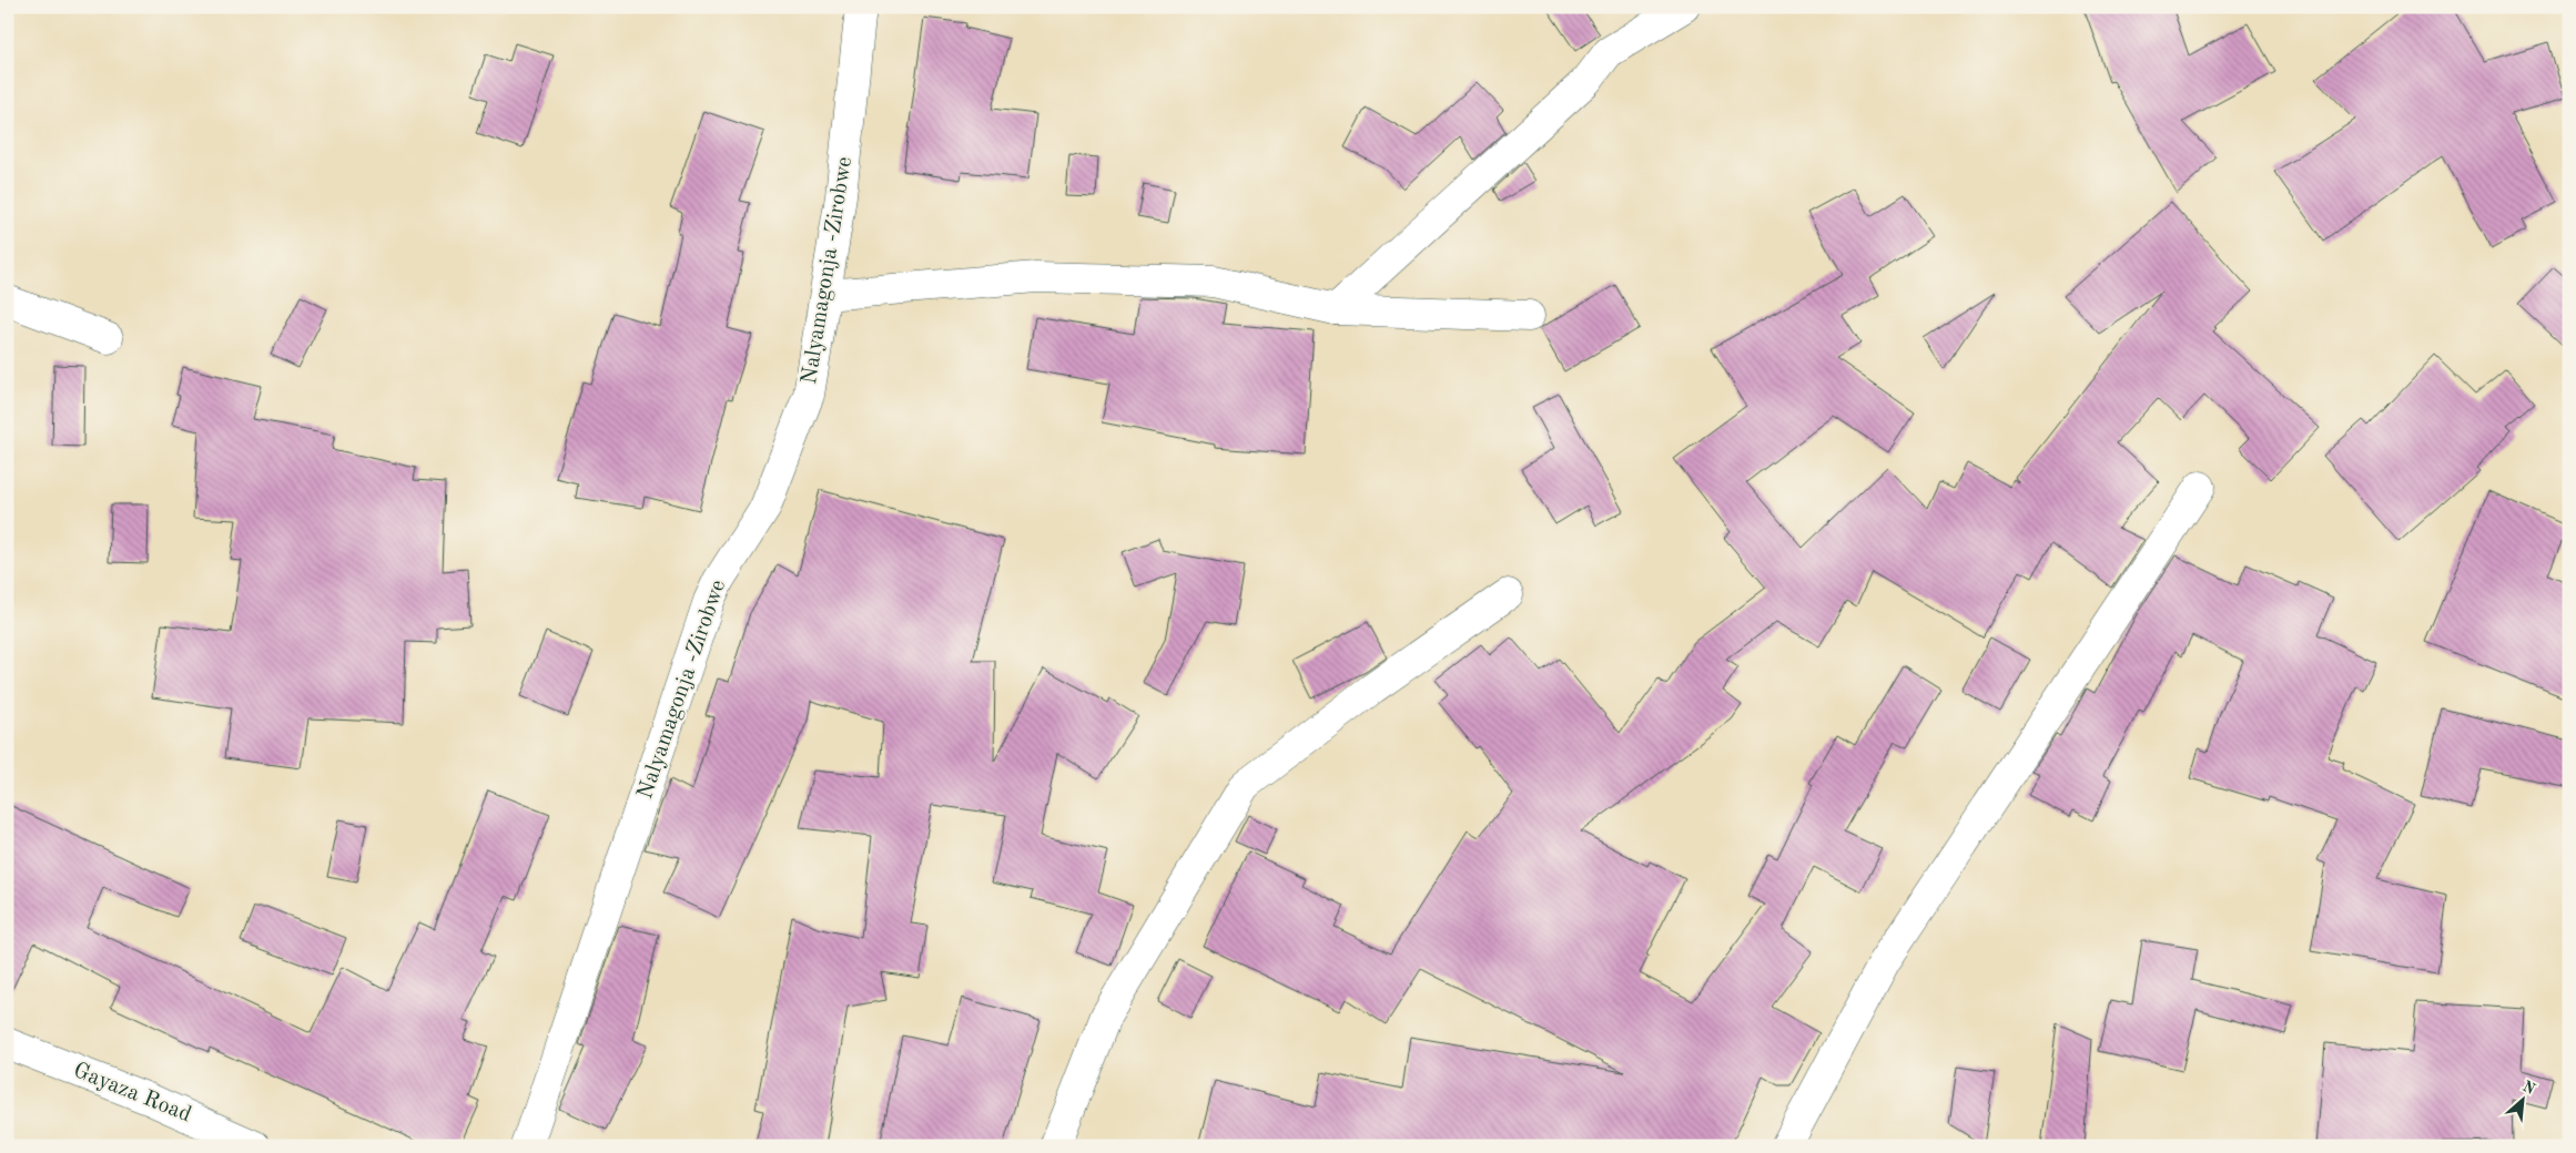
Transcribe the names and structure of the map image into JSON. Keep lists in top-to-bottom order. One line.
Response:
{"streets":{"street":["Nalyamagonja -Zirobwe","Gayaza Road"]},"north":"top right"}
